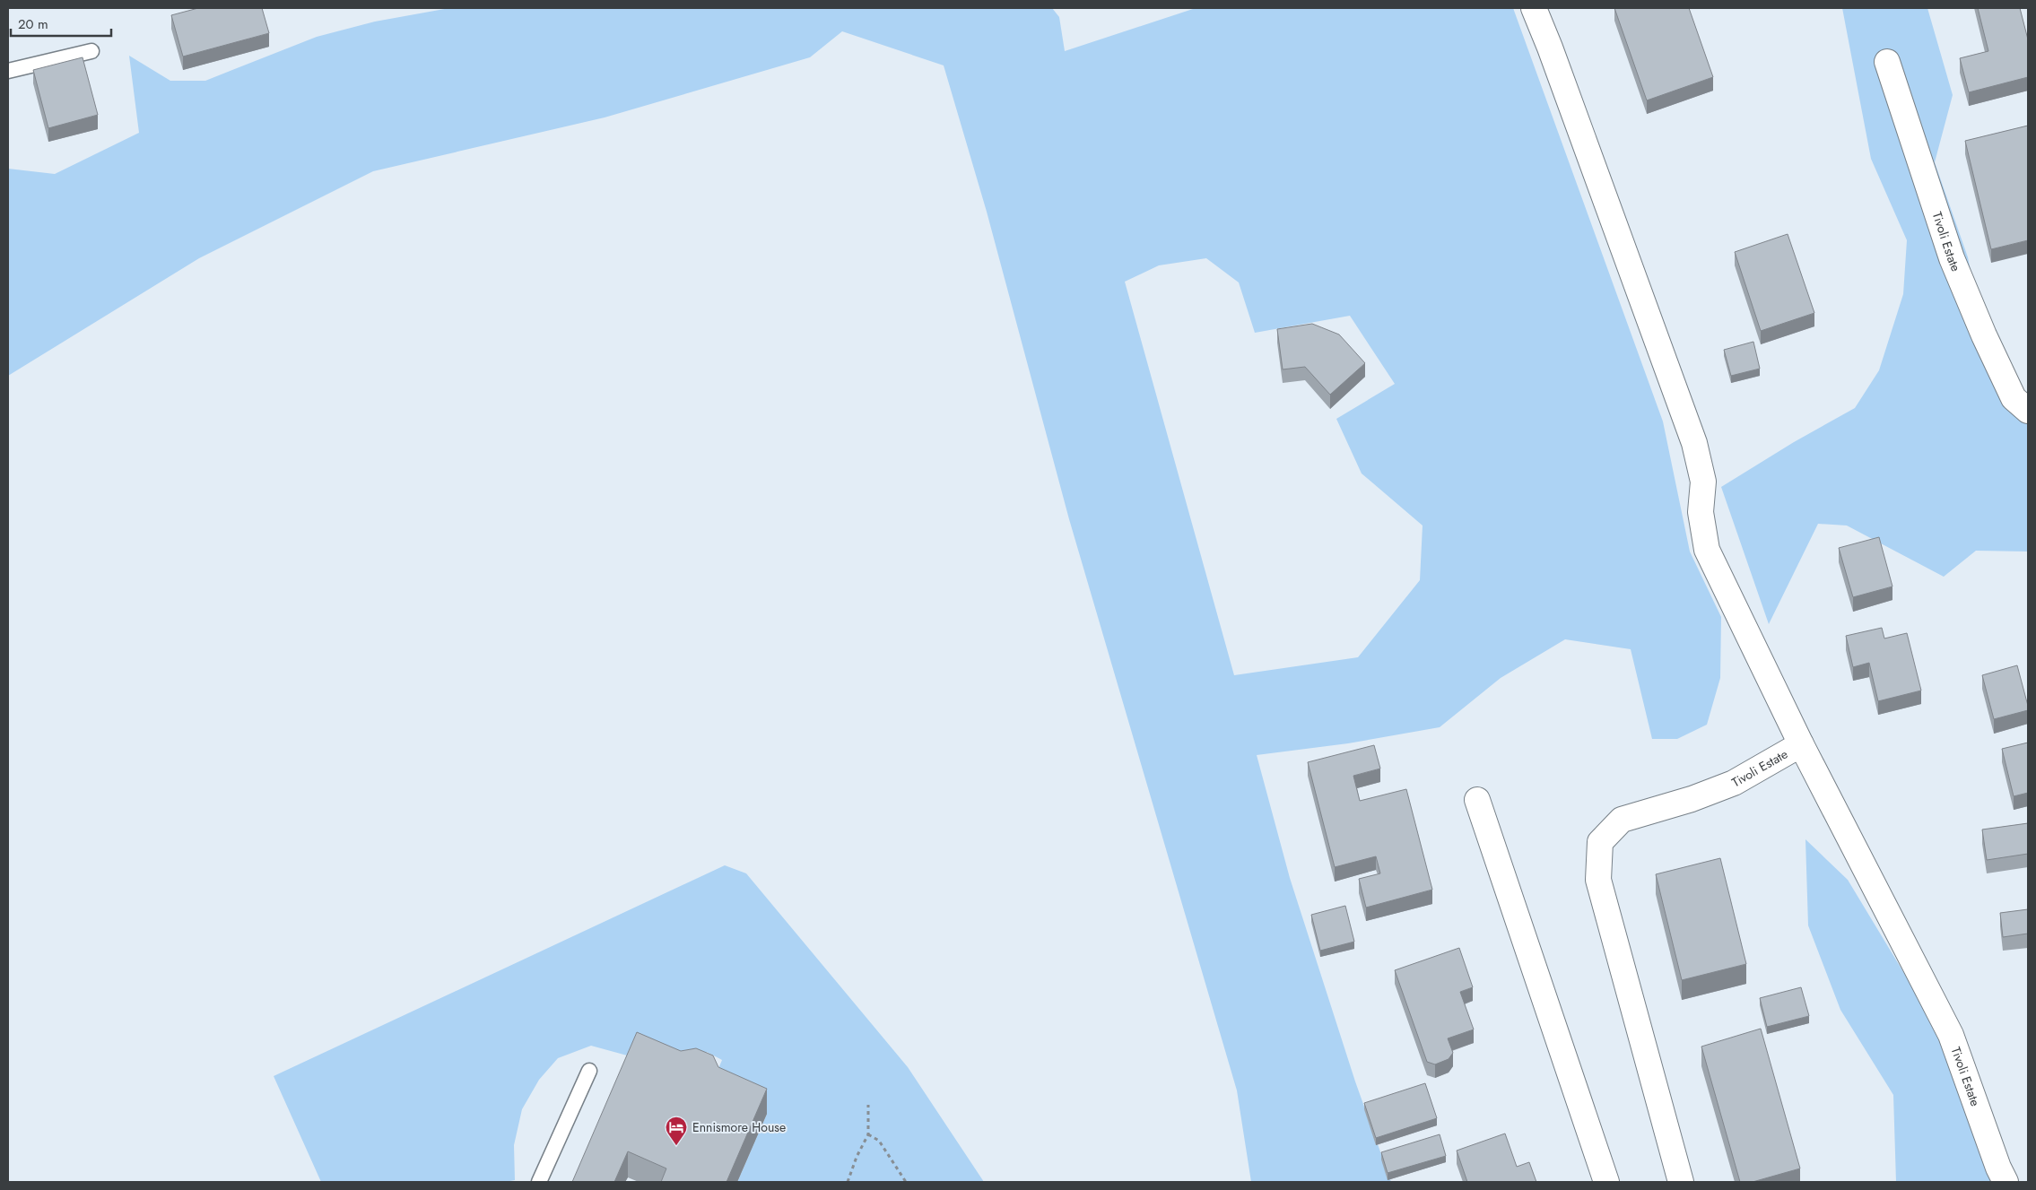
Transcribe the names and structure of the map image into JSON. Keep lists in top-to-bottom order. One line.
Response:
{"streets":{"street":["Tivoli Estate"]},"places":{"hotel":["Ennismore House"]},"scale_bar":"20 m"}
